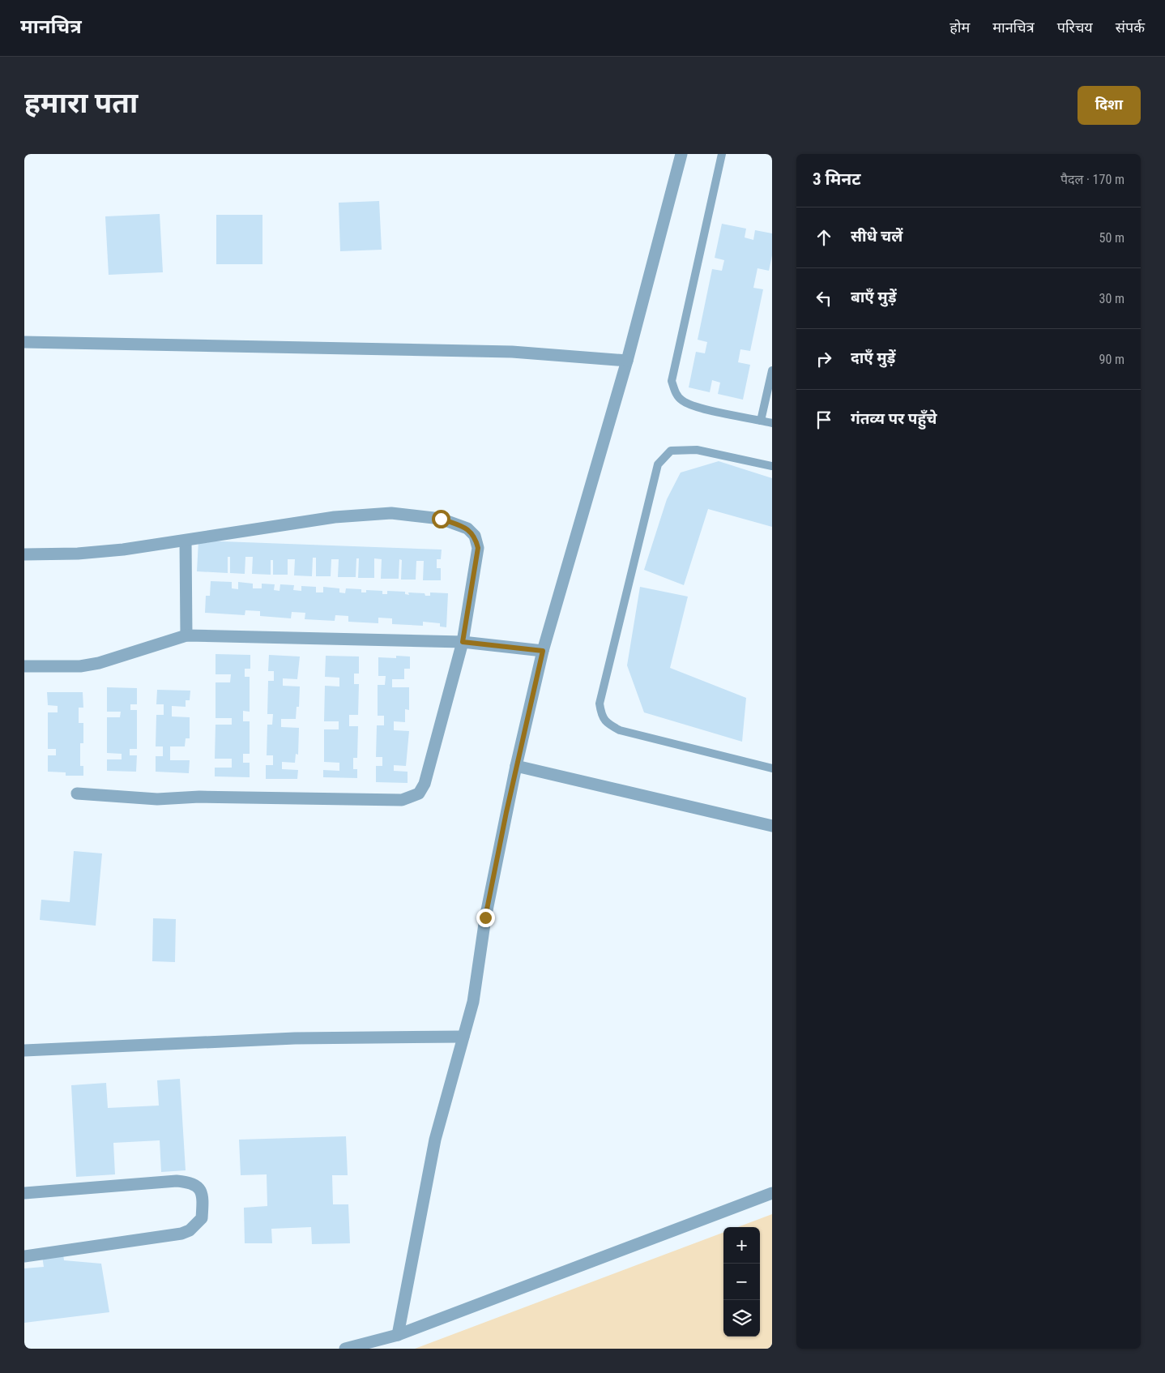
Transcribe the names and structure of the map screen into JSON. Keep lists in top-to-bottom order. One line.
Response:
{"page":{"header":"मानचित्र","nav":["होम","मानचित्र","परिचय","संपर्क"],"buttons":"दिशा","title":"हमारा पता","heading":["3 मिनट","पैदल · 170 m"],"list":[["सीधे चलें","50 m"],["बाएँ मुड़ें","30 m"],["दाएँ मुड़ें","90 m"],"गंतव्य पर पहुँचे"],"map_buttons":["+","−"]}}
